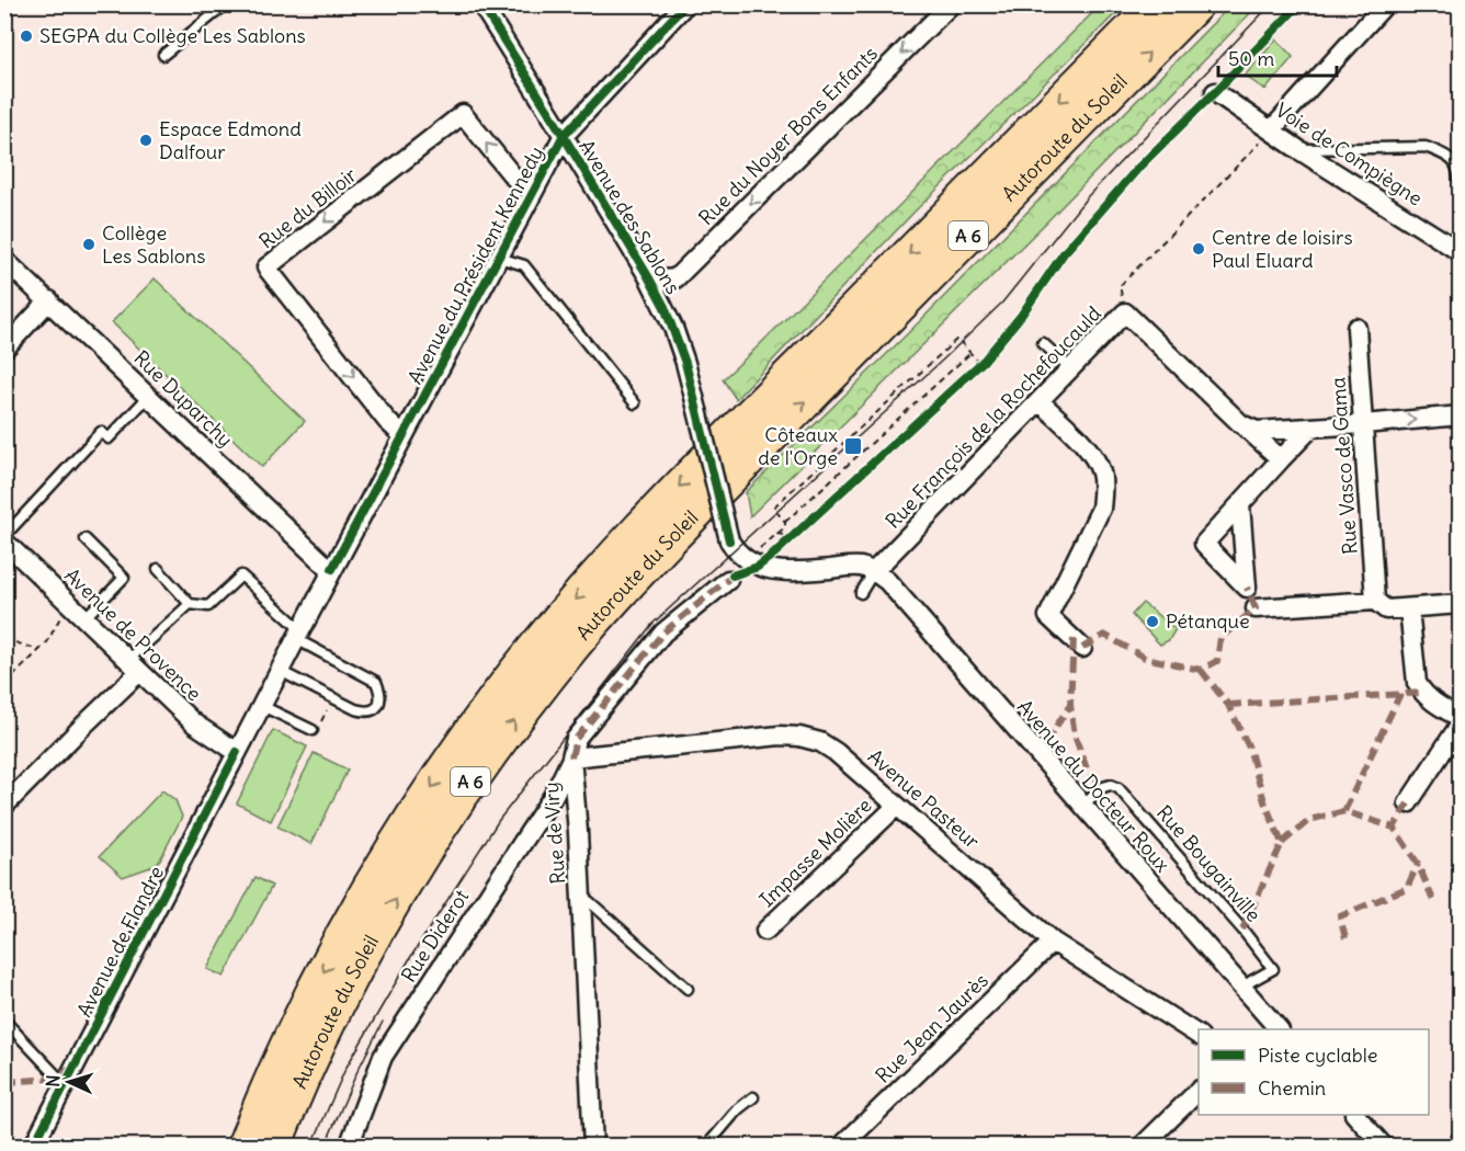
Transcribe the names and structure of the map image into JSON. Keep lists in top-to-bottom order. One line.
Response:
{"streets":{"highway":["Autoroute du Soleil","A 6"],"street":["Rue du Noyer Bons Enfants","Voie de Compiègne","Rue du Billoir","Avenue des Sablons","Avenue du Président Kennedy","Rue Duparchy","Rue François de la Rochefoucauld","Rue Vasco de Gama","Avenue de Provence","Avenue du Docteur Roux","Avenue Pasteur","Rue de Viry","Impasse Molière","Rue Diderot","Avenue de Flandre","Rue Jean Jaurès"],"lane":["Rue Bougainville"]},"crossings":[["Rue du Noyer Bons Enfants","Avenue des Sablons"],["Rue du Billoir","Avenue du Président Kennedy"],["Avenue des Sablons","Avenue du Président Kennedy"],["Avenue du Président Kennedy","Rue Duparchy"],["Avenue du Président Kennedy","Avenue de Flandre"],["Rue Duparchy","Avenue de Flandre"],["Rue François de la Rochefoucauld","Avenue du Docteur Roux"],["Avenue de Provence","Avenue de Flandre"],["Avenue du Docteur Roux","Rue Bougainville"],["Avenue Pasteur","Rue de Viry"],["Avenue Pasteur","Impasse Molière"],["Avenue Pasteur","Rue Diderot"],["Avenue Pasteur","Rue Jean Jaurès"],["Rue de Viry","Rue Diderot"]],"one_way":["Rue du Noyer Bons Enfants"],"places":{"other":["SEGPA du Collège Les Sablons","Espace Edmond Dalfour","Collège Les Sablons","Centre de loisirs Paul Eluard","Pétanque"],"transit":["Côteaux de l'Orge"]},"legend":["Piste cyclable","Chemin"],"scale_bar":"50 m","north":"left"}
